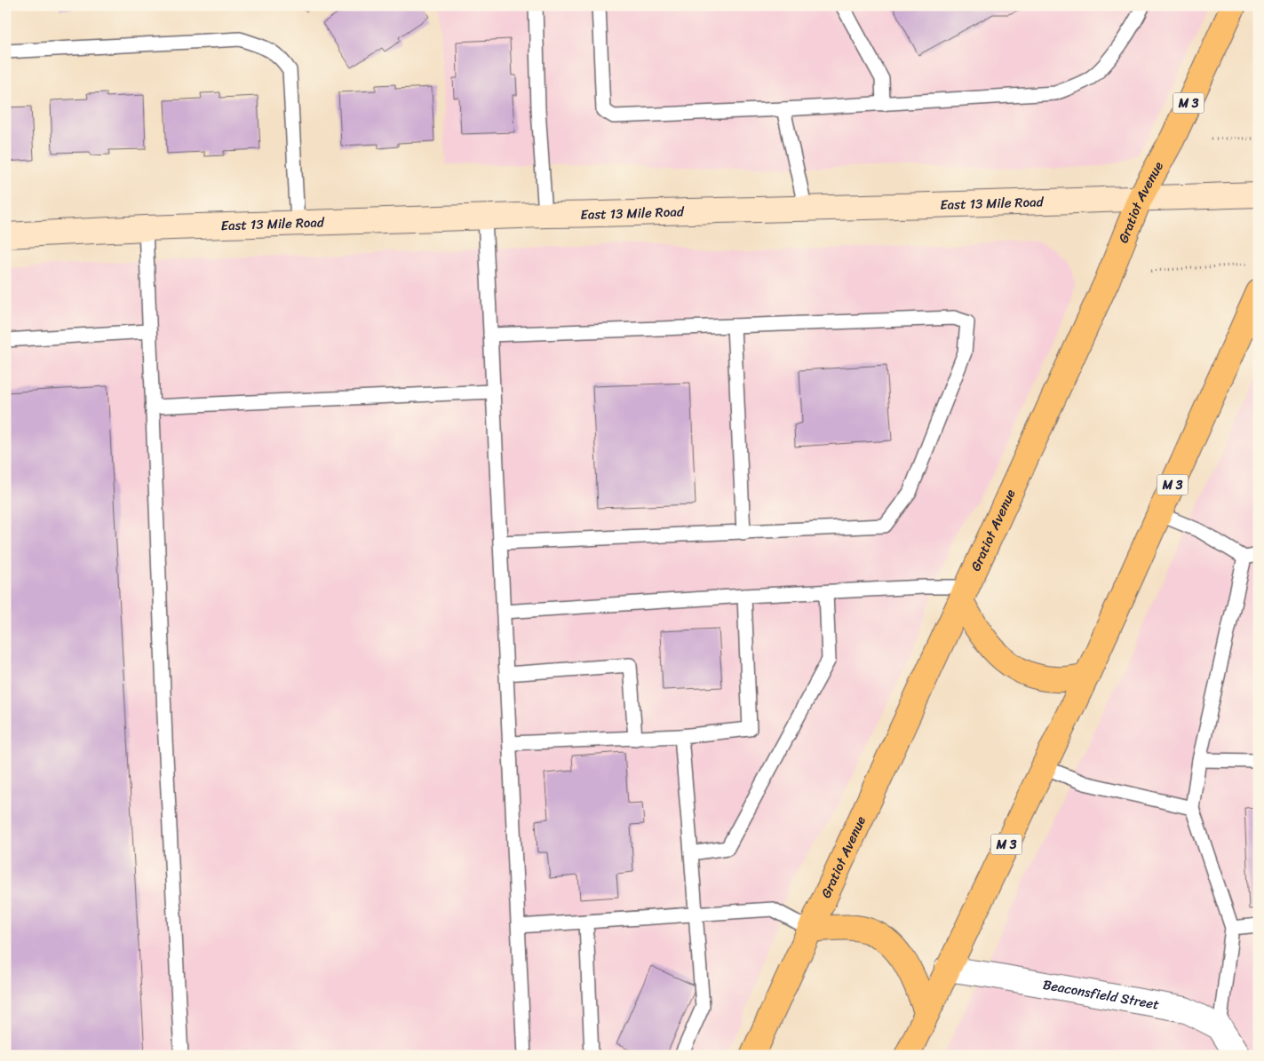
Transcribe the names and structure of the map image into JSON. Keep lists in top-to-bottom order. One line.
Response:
{"streets":{"main road":["M 3","East 13 Mile Road","Gratiot Avenue"],"street":["Beaconsfield Street"]},"crossings":[["M 3","Beaconsfield Street"],["East 13 Mile Road","Gratiot Avenue"]]}
